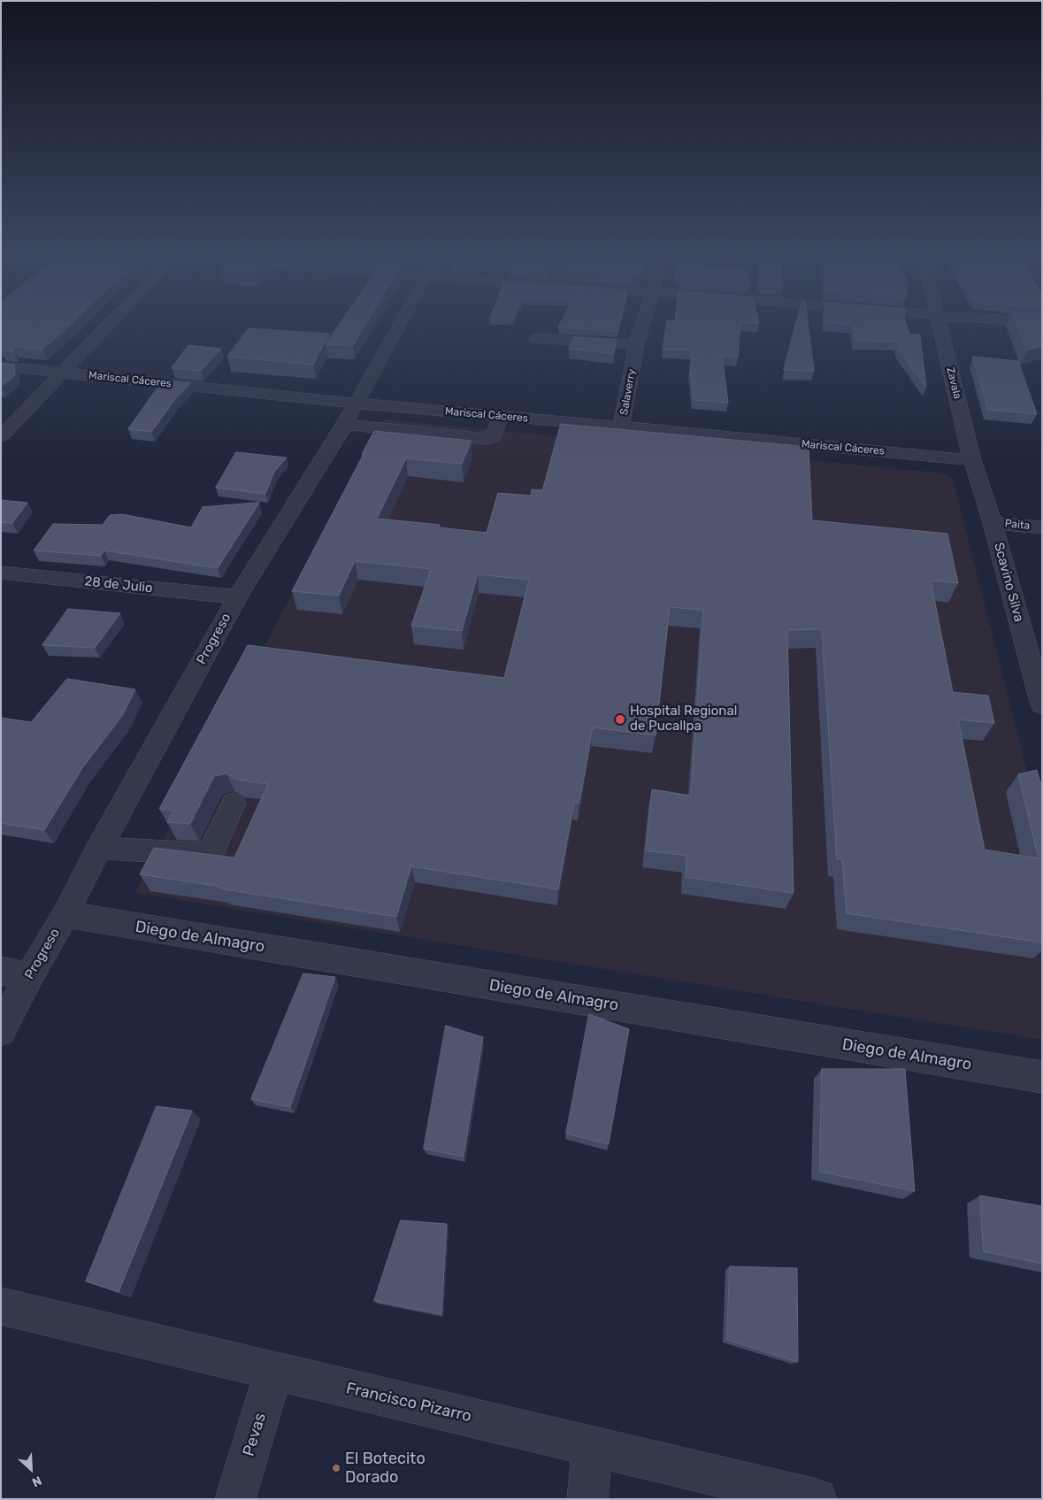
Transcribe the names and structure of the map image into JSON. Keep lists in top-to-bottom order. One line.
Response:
{"streets":{"street":["Mariscal Cáceres","Zavala","Salaverry","Paita","Scavino Silva","28 de Julio","Progreso","Diego de Almagro","Francisco Pizarro","Pevas"]},"crossings":[["Mariscal Cáceres","Zavala"],["Mariscal Cáceres","Salaverry"],["Mariscal Cáceres","Scavino Silva"],["Mariscal Cáceres","Progreso"],["Zavala","Scavino Silva"],["Paita","Scavino Silva"],["28 de Julio","Progreso"],["Progreso","Diego de Almagro"],["Francisco Pizarro","Pevas"]],"places":["Hospital Regional de Pucallpa","El Botecito Dorado"],"north":"bottom right"}
